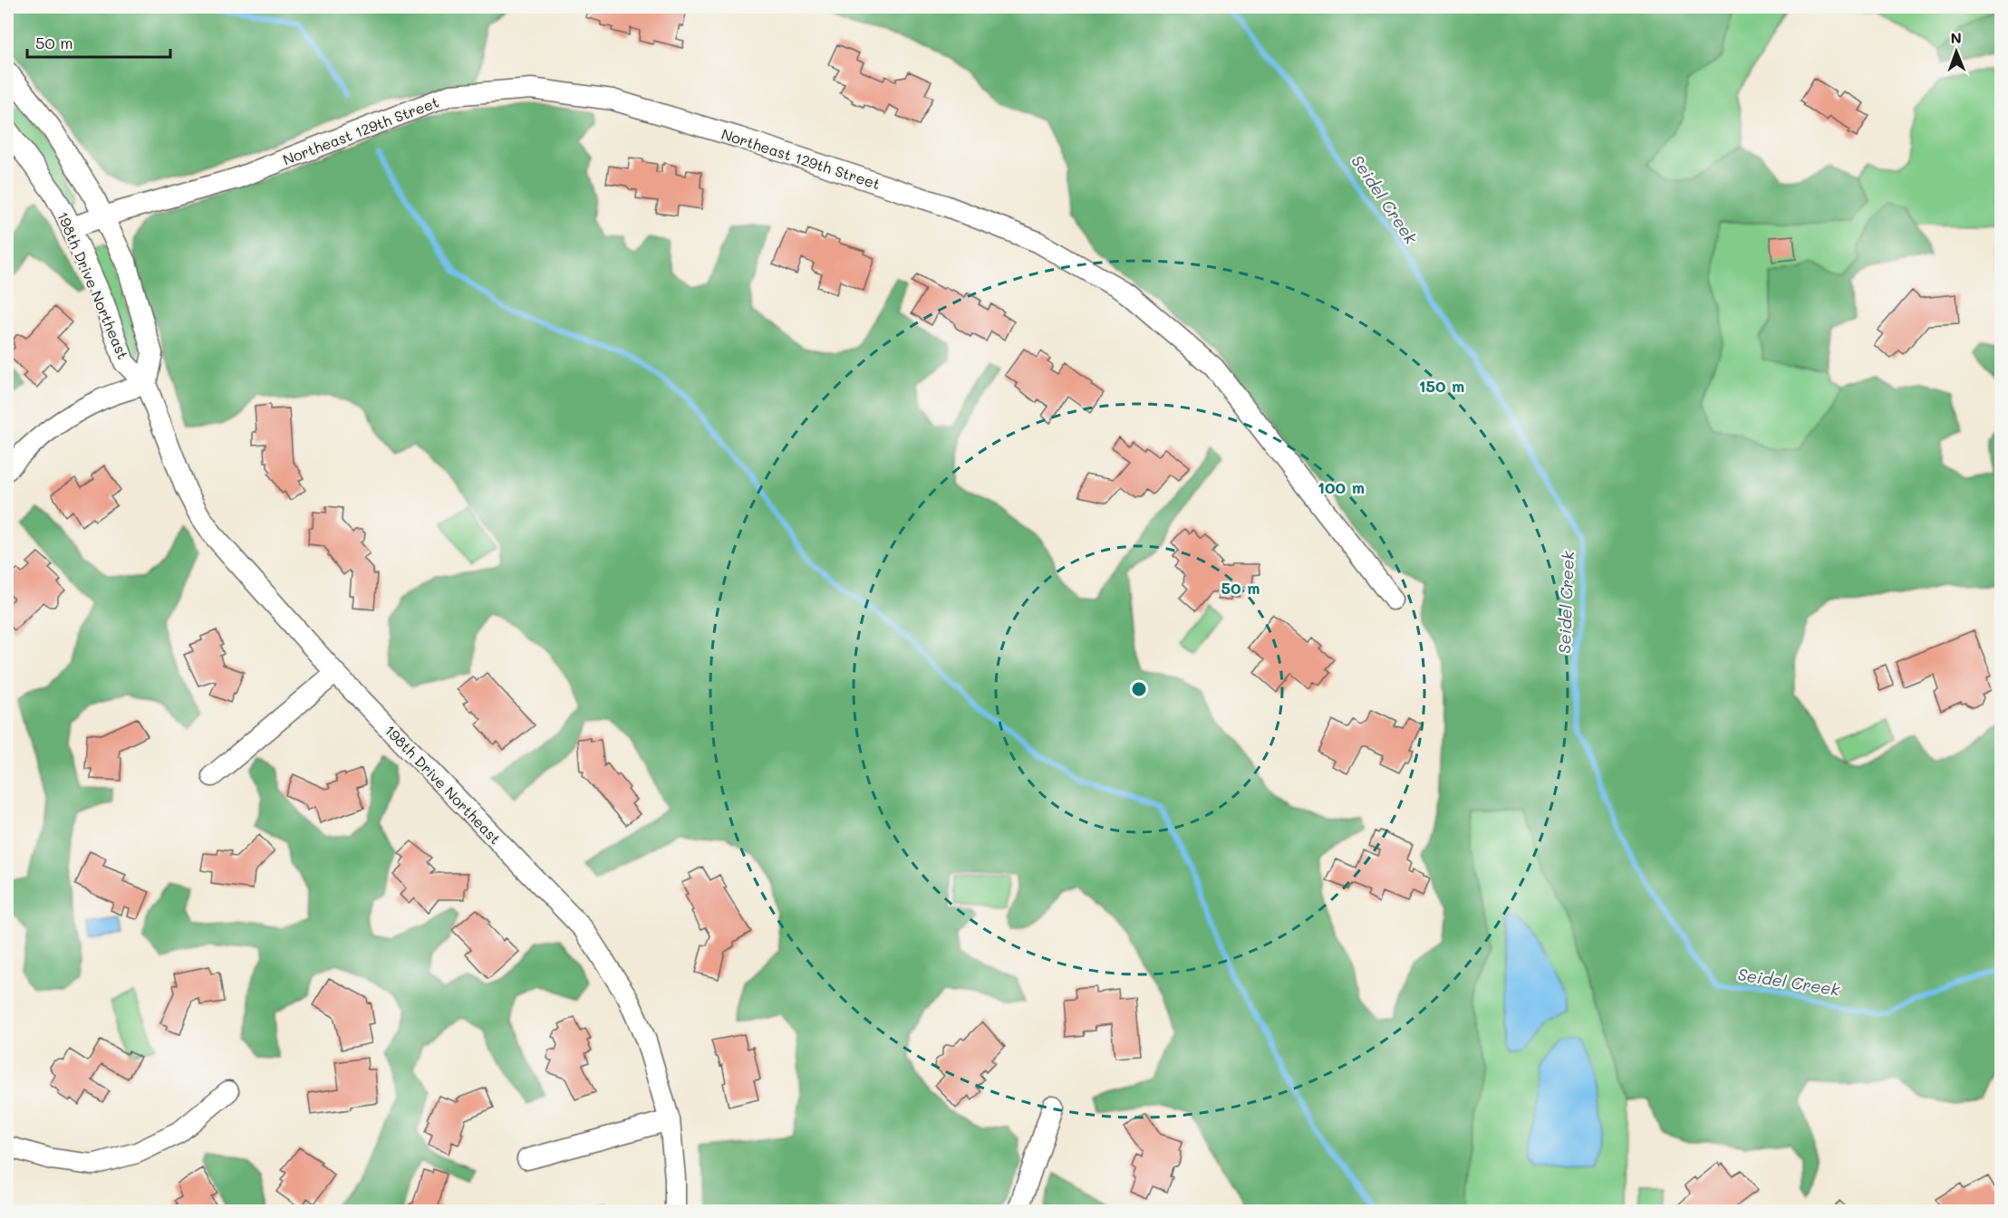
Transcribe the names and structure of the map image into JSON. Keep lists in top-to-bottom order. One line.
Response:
{"streets":{"street":["Northeast 129th Street","198th Drive Northeast"]},"crossings":[["Northeast 129th Street","198th Drive Northeast"]],"water":["Seidel Creek"],"scale_bar":"50 m","north":"top","rings":["150 m","100 m","50 m"]}
